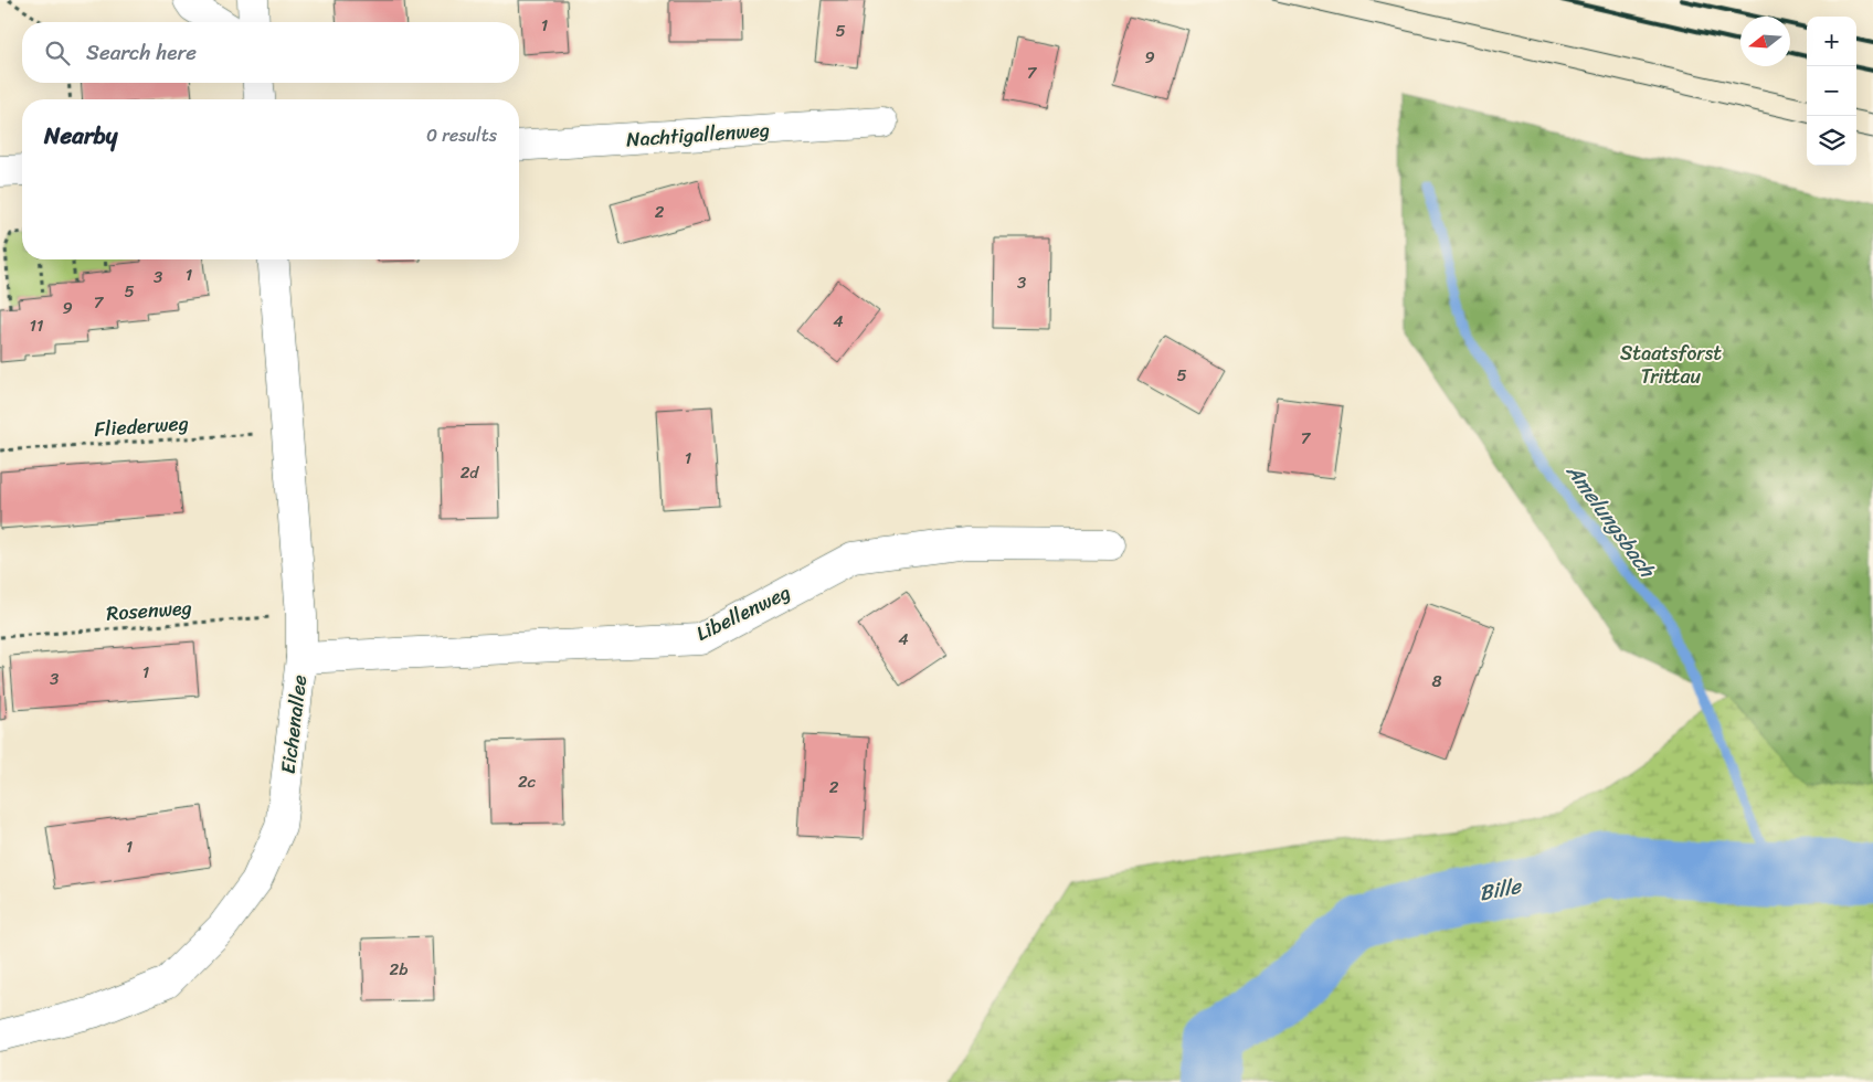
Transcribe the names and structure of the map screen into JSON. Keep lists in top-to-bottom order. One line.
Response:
{"streets":{"street":["Nachtigallenweg","Libellenweg","Eichenallee"],"path":["Fliederweg","Rosenweg"]},"crossings":[["Fliederweg","Eichenallee"],["Rosenweg","Eichenallee"],["Libellenweg","Eichenallee"]],"water":["Amelungsbach","Bille"],"parks":["Staatsforst Trittau"],"house_numbers":["1","5","9","7","2","1","3","3","5","7","9","4","11","5","7","1","2d","4","1","3","8","2c","2","1","2b"],"north":"left","page":{"map_buttons":["+","−"],"search":"Search here","heading":["Nearby","0 results"]}}
